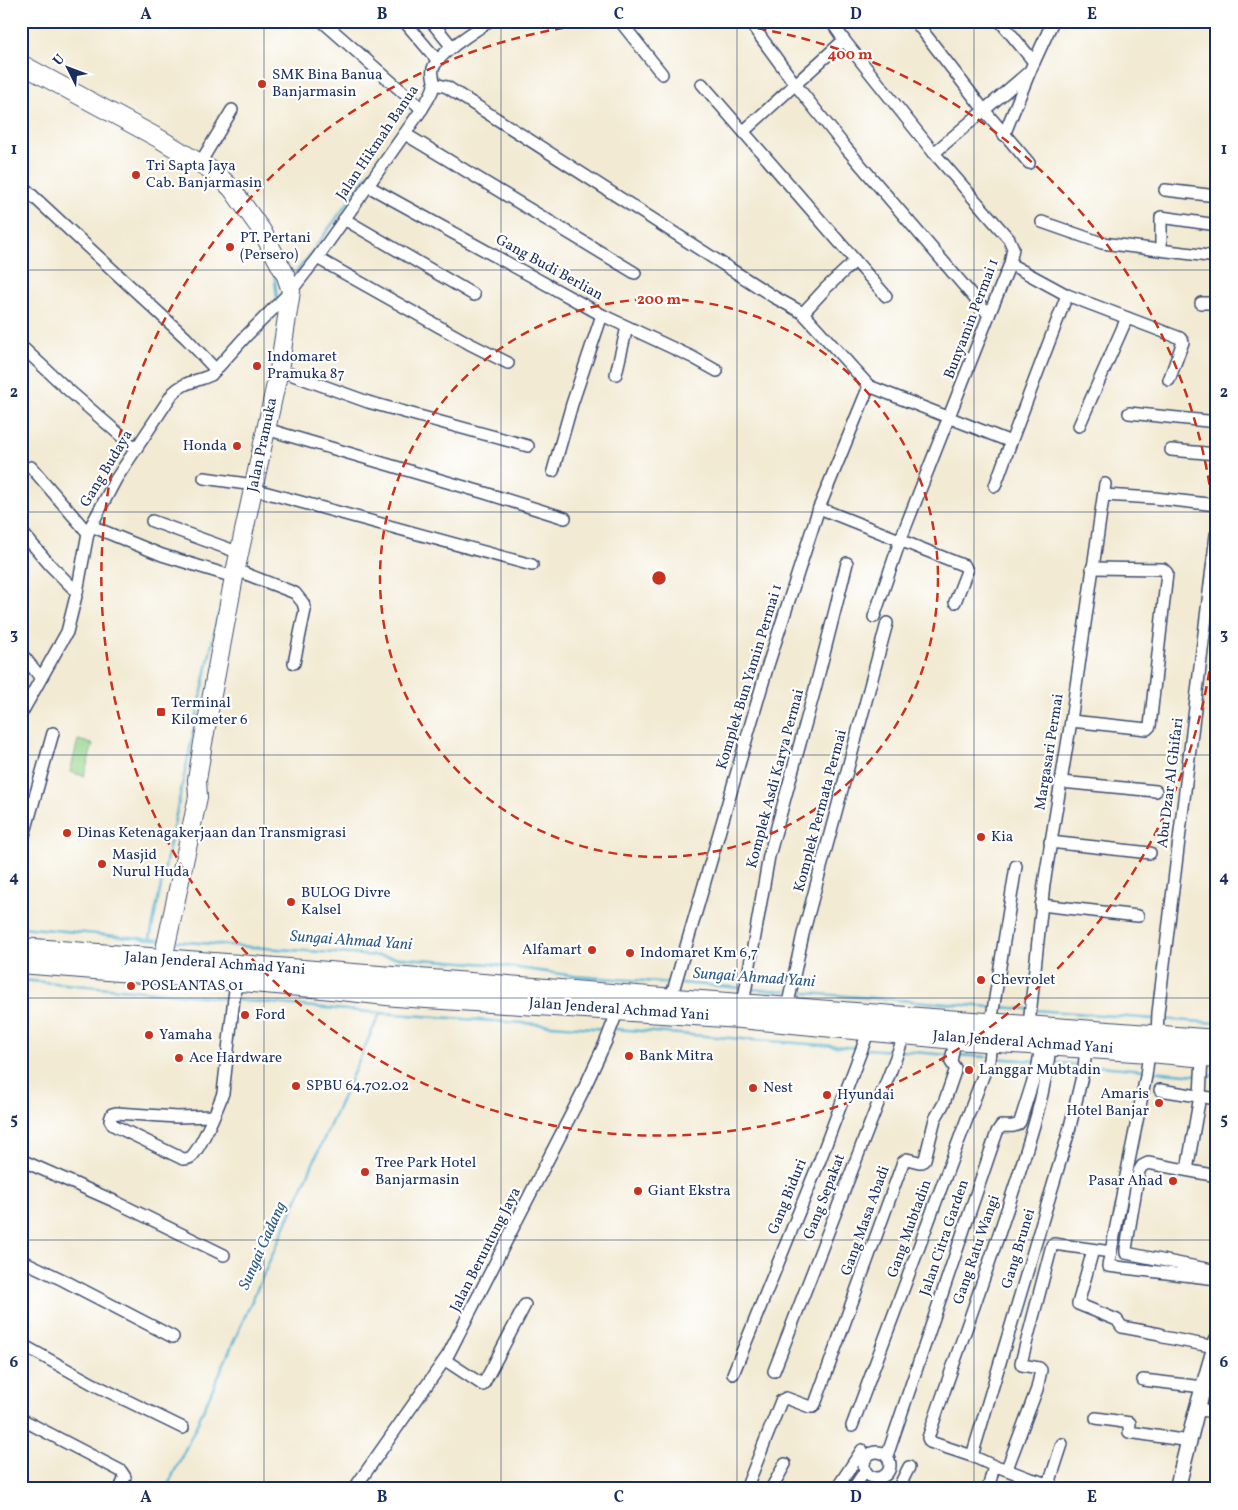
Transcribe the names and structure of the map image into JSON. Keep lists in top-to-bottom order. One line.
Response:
{"streets":{"highway":["Jalan Jenderal Achmad Yani"],"main road":["Jalan Pramuka"],"street":["Jalan Hikmah Banua","Gang Budi Berlian","Bunyamin Permai 1","Gang Budaya","Komplek Bun Yamin Permai 1","Margasari Permai","Komplek Asdi Karya Permai","Abu Dzar Al Ghifari","Komplek Permata Permai","Gang Biduri","Gang Sepakat","Gang Masa Abadi","Gang Mubtadin","Jalan Citra Garden","Gang Brunei","Jalan Beruntung Jaya","Gang Ratu Wangi"]},"crossings":[["Jalan Hikmah Banua","Gang Budi Berlian"],["Jalan Hikmah Banua","Jalan Pramuka"],["Jalan Hikmah Banua","Gang Budaya"],["Jalan Pramuka","Gang Budaya"],["Jalan Pramuka","Jalan Jenderal Achmad Yani"],["Komplek Bun Yamin Permai 1","Jalan Jenderal Achmad Yani"],["Margasari Permai","Jalan Jenderal Achmad Yani"],["Komplek Asdi Karya Permai","Jalan Jenderal Achmad Yani"],["Abu Dzar Al Ghifari","Jalan Jenderal Achmad Yani"],["Komplek Permata Permai","Jalan Jenderal Achmad Yani"],["Jalan Jenderal Achmad Yani","Gang Biduri"],["Jalan Jenderal Achmad Yani","Gang Sepakat"],["Jalan Jenderal Achmad Yani","Gang Masa Abadi"],["Jalan Jenderal Achmad Yani","Gang Mubtadin"],["Jalan Jenderal Achmad Yani","Jalan Citra Garden"],["Jalan Jenderal Achmad Yani","Gang Brunei"],["Jalan Jenderal Achmad Yani","Jalan Beruntung Jaya"],["Jalan Jenderal Achmad Yani","Gang Ratu Wangi"],["Jalan Citra Garden","Gang Ratu Wangi"],["Gang Brunei","Gang Ratu Wangi"]],"water":["Sungai Ahmad Yani","Sungai Gadang"],"places":{"other":["SMK Bina Banua Banjarmasin","Tri Sapta Jaya Cab. Banjarmasin","PT. Pertani (Persero)","Indomaret Pramuka 87","Honda","Dinas Ketenagakerjaan dan Transmigrasi","Kia","Masjid Nurul Huda","BULOG Divre Kalsel","Alfamart","Indomaret Km 6,7","Chevrolet","POSLANTAS 01","Ford","Yamaha","Bank Mitra","Ace Hardware","Langgar Mubtadin","SPBU 64.702.02","Nest","Hyundai","Amaris Hotel Banjar","Tree Park Hotel Banjarmasin","Pasar Ahad","Giant Ekstra"],"transit":["Terminal Kilometer 6"]},"north":"top left","grid":{"columns":["A","B","C","D","E"],"rows":["1","2","3","4","5","6"]},"rings":["400 m","200 m"]}
